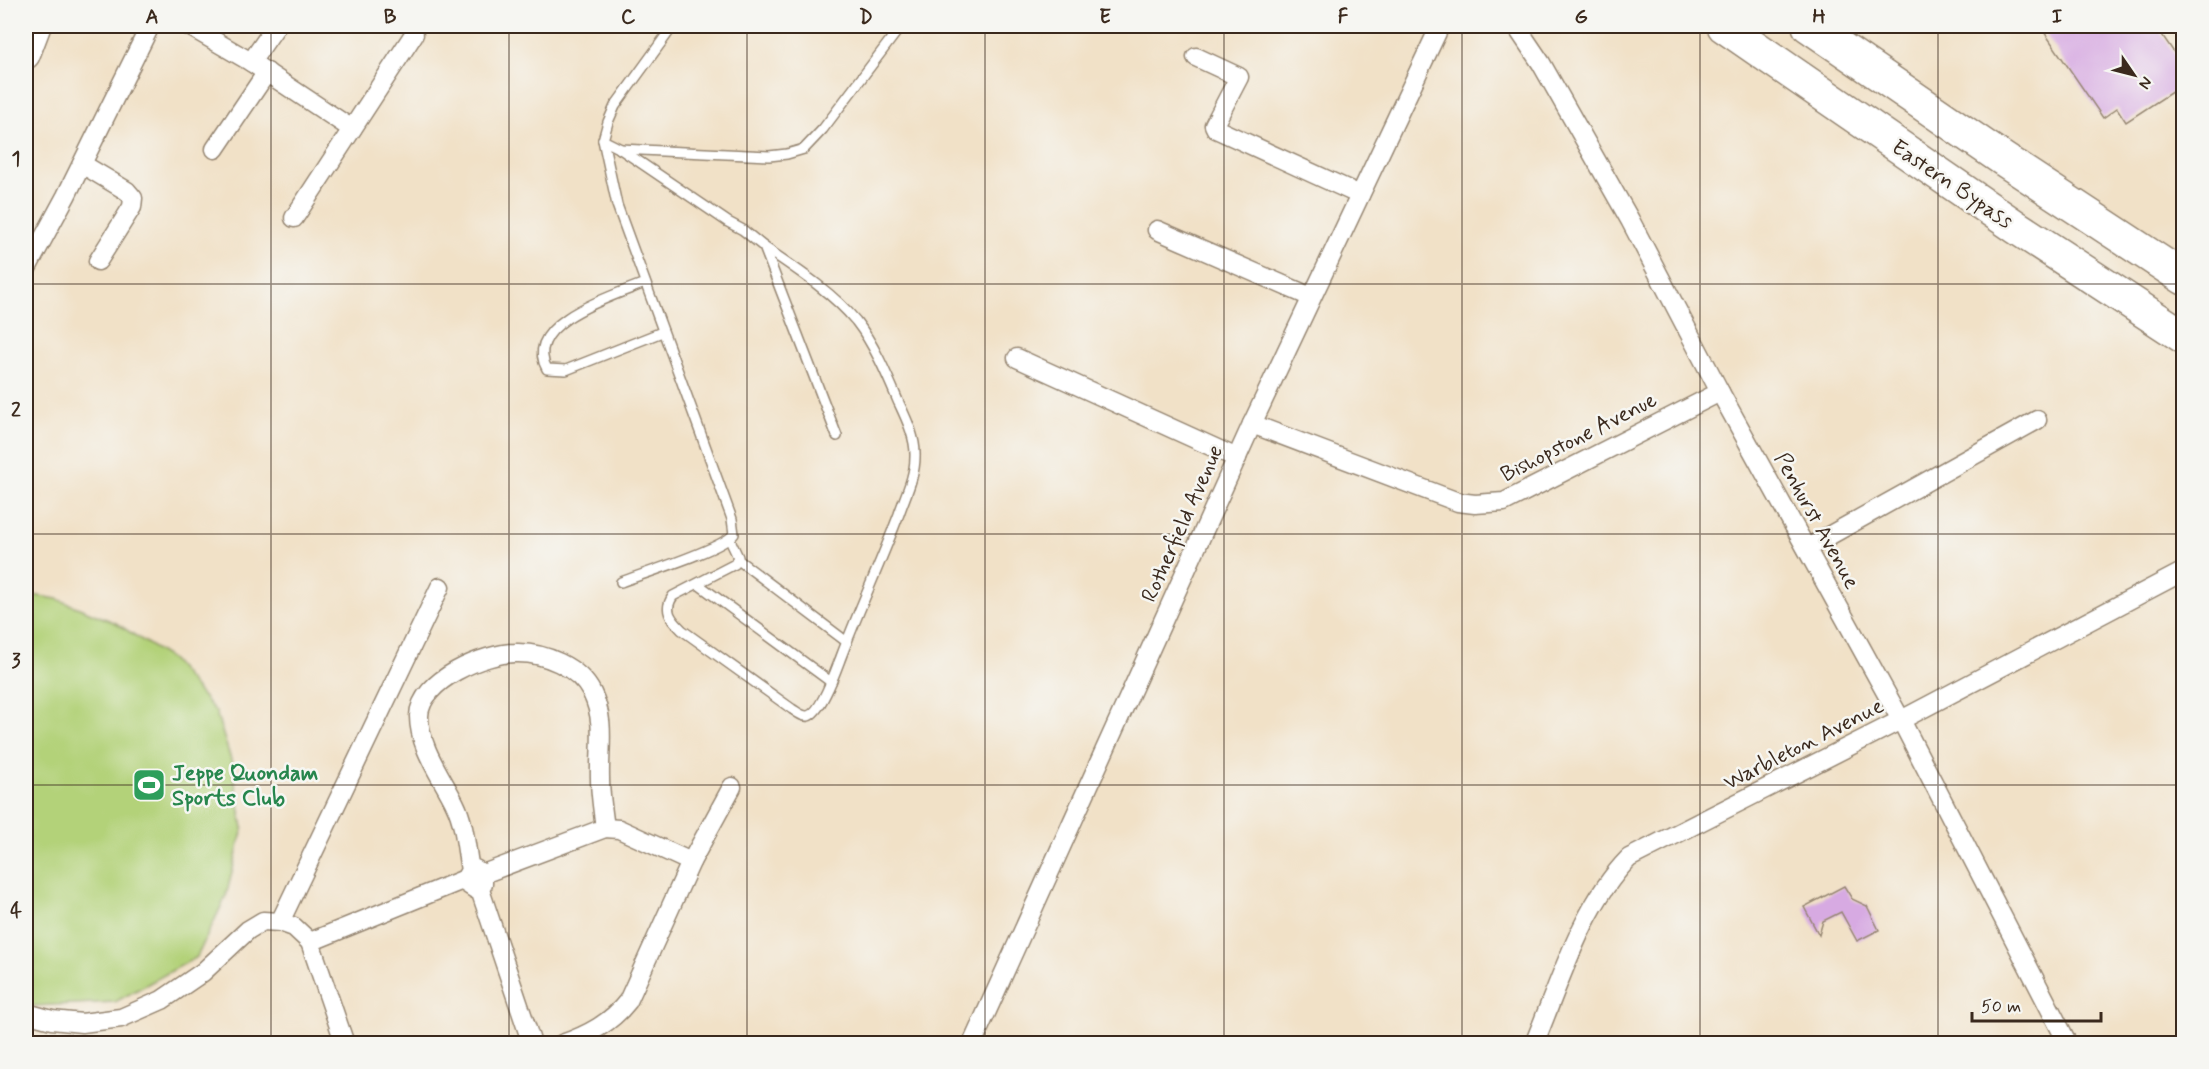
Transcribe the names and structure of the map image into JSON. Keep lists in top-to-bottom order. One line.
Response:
{"streets":{"highway":["Eastern Bypass"],"street":["Bishopstone Avenue","Penhurst Avenue","Rotherfield Avenue","Warbleton Avenue"]},"crossings":[["Bishopstone Avenue","Penhurst Avenue"],["Bishopstone Avenue","Rotherfield Avenue"],["Penhurst Avenue","Warbleton Avenue"]],"places":{"sports":["Jeppe Quondam Sports Club"]},"scale_bar":"50 m","north":"bottom right","grid":{"columns":["A","B","C","D","E","F","G","H","I"],"rows":["1","2","3","4"]}}
